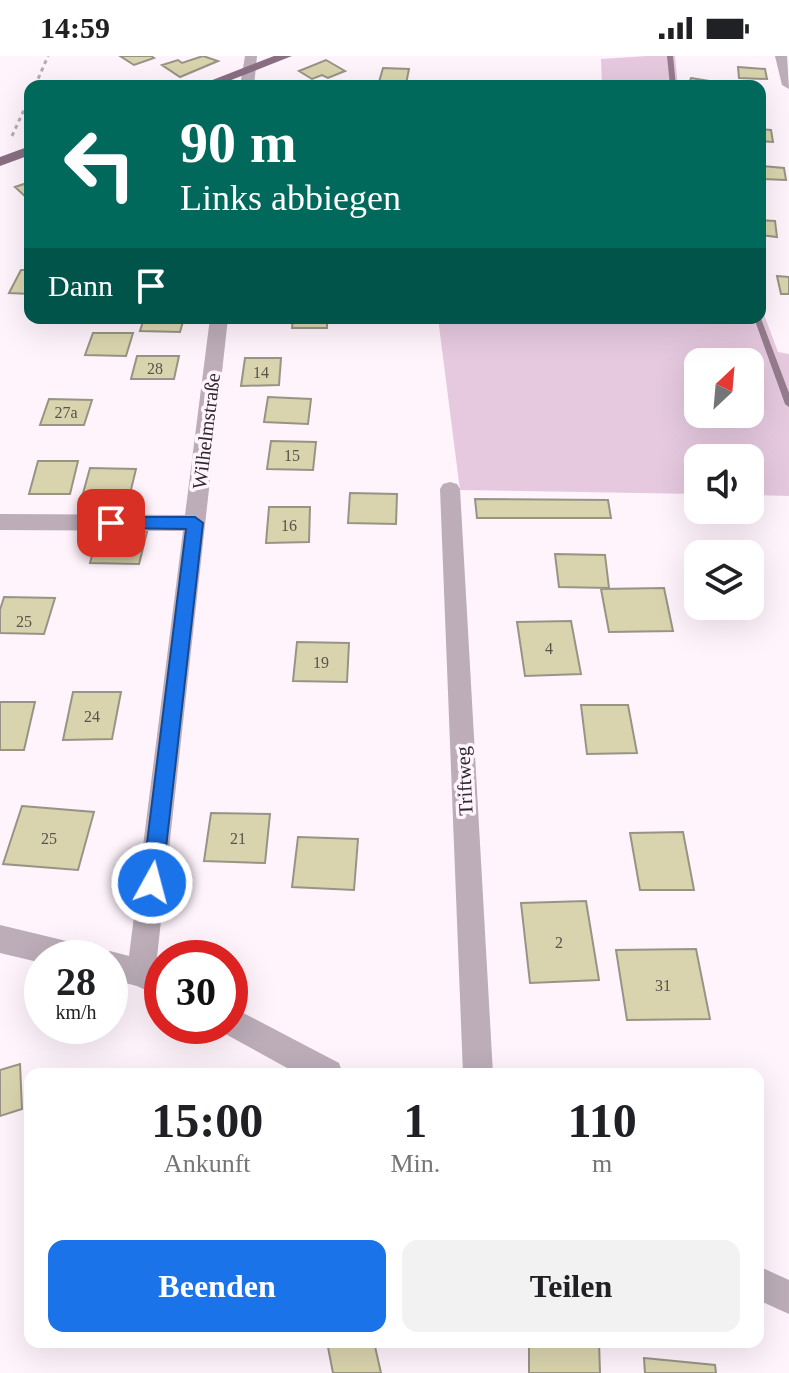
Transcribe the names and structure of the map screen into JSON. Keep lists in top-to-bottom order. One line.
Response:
{"streets":{"street":["Wilhelmstraße","Triftweg"]},"house_numbers":["28","14","27a","15","16","25","4","19","24","25","21","2","31"],"north":"top right","page":{"status":"14:59","turn":["90 m","Links abbiegen"],"then":"Dann","speed":"28 km/h","limit":"30","eta":["15:00","Ankunft","1","Min.","110","m"],"buttons":["Beenden","Teilen"]}}
